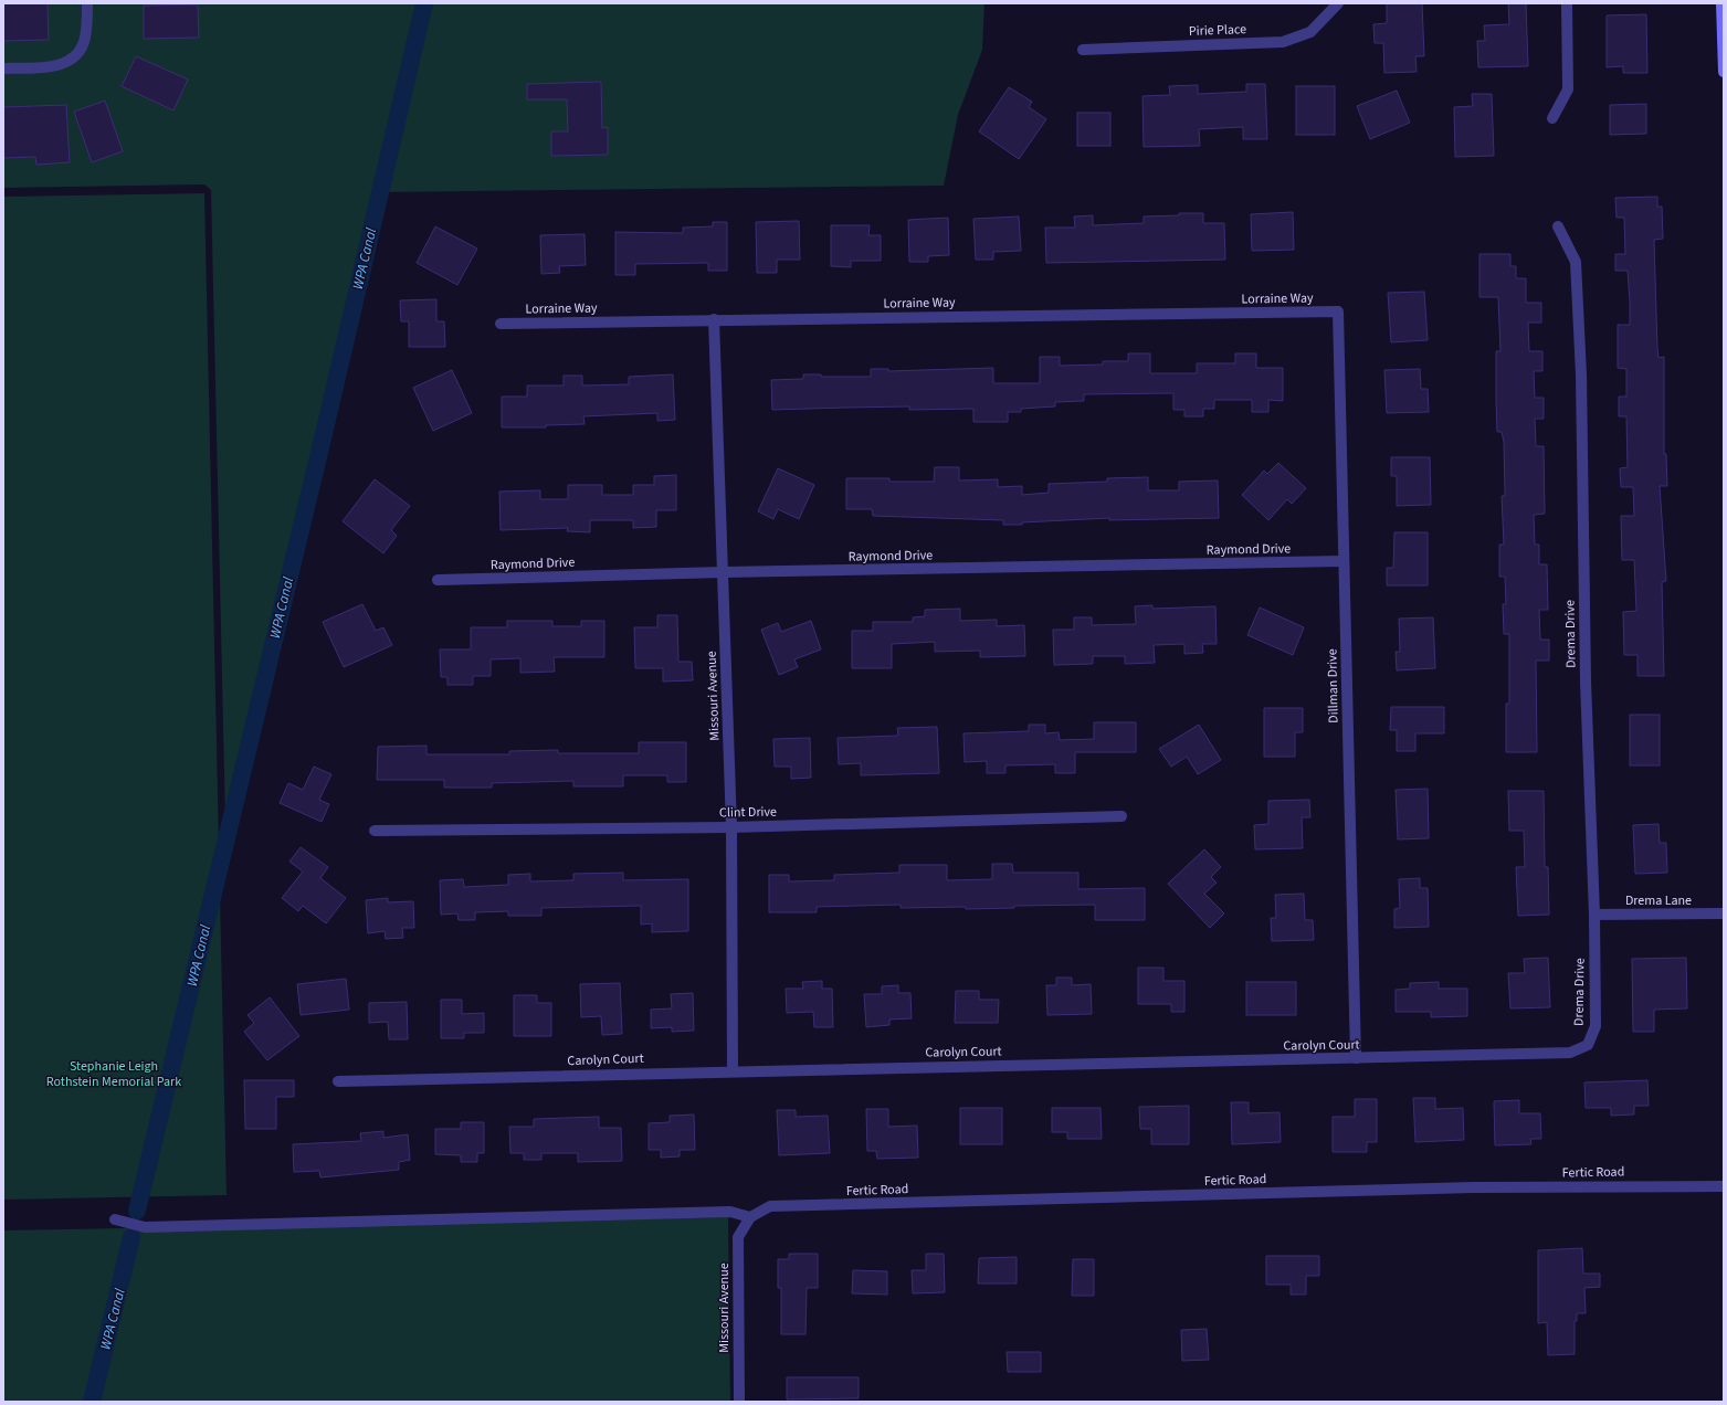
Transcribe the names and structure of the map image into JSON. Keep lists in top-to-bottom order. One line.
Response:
{"streets":{"street":["Pirie Place","Lorraine Way","Raymond Drive","Drema Drive","Dillman Drive","Missouri Avenue","Clint Drive","Drema Lane","Carolyn Court","Fertic Road"]},"crossings":[["Lorraine Way","Dillman Drive"],["Lorraine Way","Missouri Avenue"],["Raymond Drive","Dillman Drive"],["Raymond Drive","Missouri Avenue"],["Drema Drive","Drema Lane"],["Drema Drive","Carolyn Court"],["Dillman Drive","Carolyn Court"],["Missouri Avenue","Clint Drive"],["Missouri Avenue","Carolyn Court"],["Missouri Avenue","Fertic Road"]],"water":["WPA Canal"],"parks":["Stephanie Leigh Rothstein Memorial Park"]}
